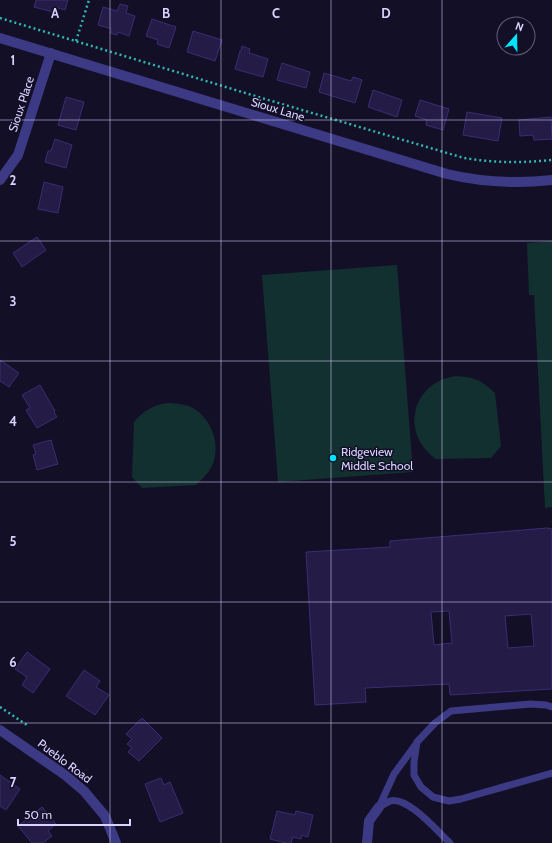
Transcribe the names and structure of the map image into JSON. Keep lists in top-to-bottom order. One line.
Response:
{"streets":{"street":["Sioux Place","Sioux Lane","Pueblo Road"]},"crossings":[["Sioux Place","Sioux Lane"]],"places":["Ridgeview Middle School"],"scale_bar":"50 m","north":"top","grid":{"columns":["A","B","C","D"],"rows":["1","2","3","4","5","6","7"]}}
